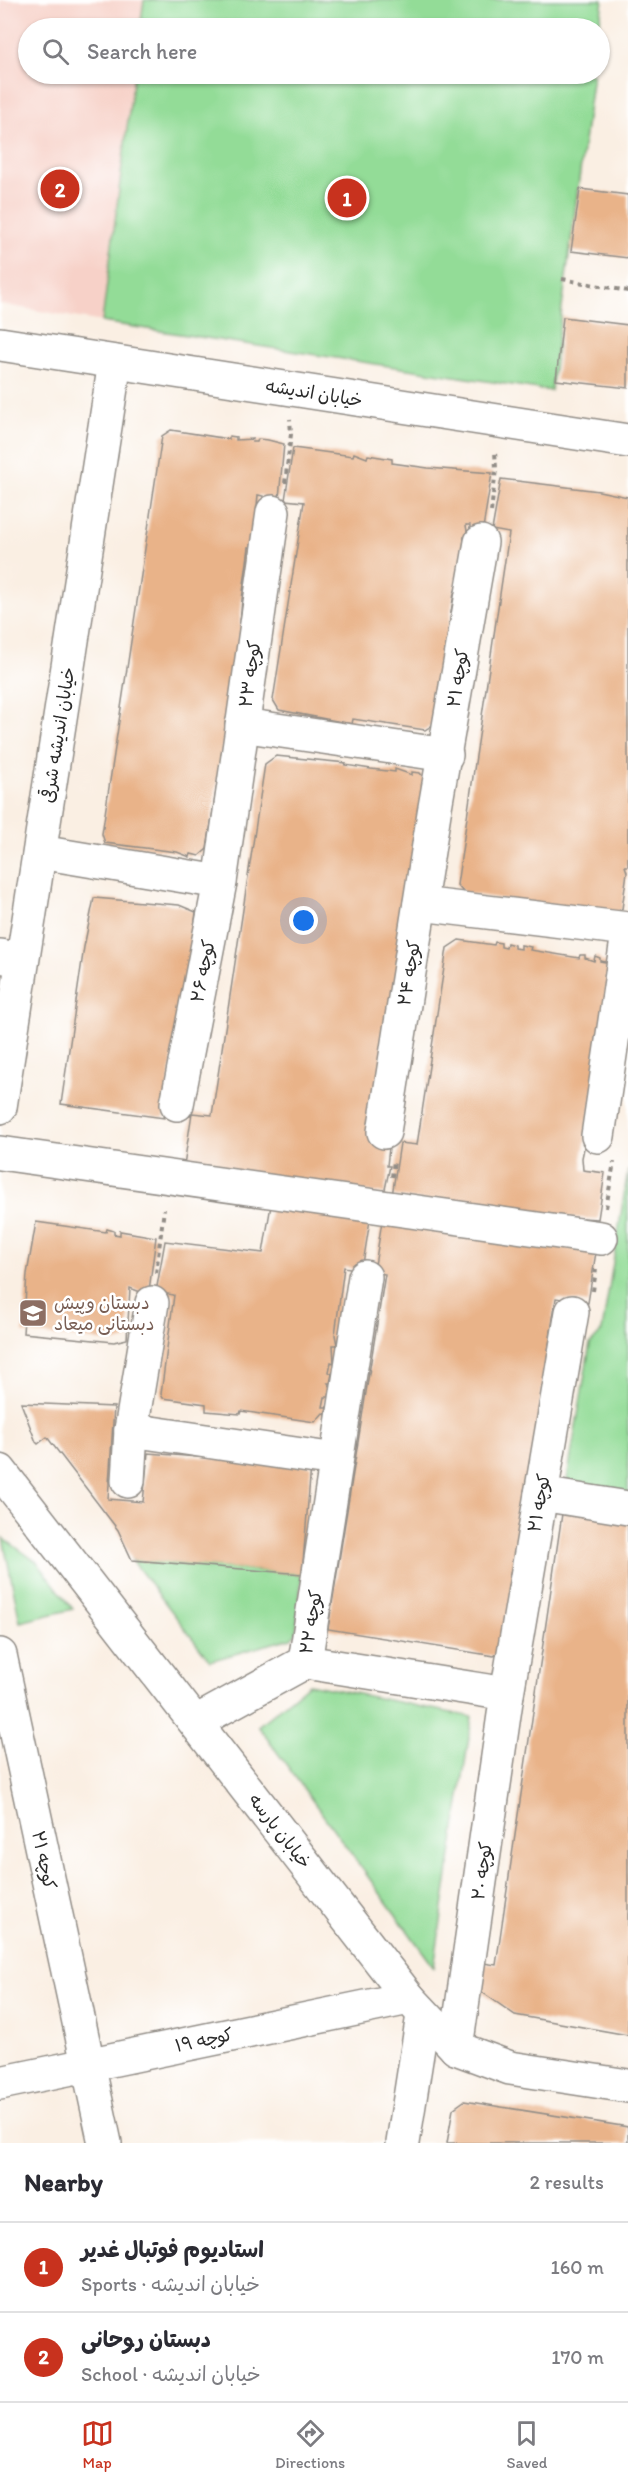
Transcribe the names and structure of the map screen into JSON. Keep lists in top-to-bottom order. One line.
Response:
{"streets":{"street":["خیابان اندیشه","کوچه ۲۳","کوچه ۲۱","خیابان اندیشه شرقی","کوچه ۲۶","کوچه ۲۴","کوچه ۲۲","خیابان پارسه","کوچه ۲۰","کوچه ۱۹"]},"crossings":[["خیابان اندیشه","خیابان اندیشه شرقی"],["کوچه ۲۳","کوچه ۲۶"],["کوچه ۲۱","کوچه ۲۴"],["کوچه ۲۱","کوچه ۲۰"],["کوچه ۲۱","کوچه ۱۹"],["کوچه ۲۲","خیابان پارسه"],["خیابان پارسه","کوچه ۲۰"],["خیابان پارسه","کوچه ۱۹"]],"places":{"school or university":["دبستان وپیش دبستانی میعاد"]},"page":{"search":"Search here","pins":["2","1"],"heading":["Nearby","2 results"],"list":[{"mark":"1","name":"استادیوم فوتبال غدیر","note":"Sports · خیابان اندیشه","value":"160 m"},{"mark":"2","name":"دبستان روحانی","note":"School · خیابان اندیشه","value":"170 m"}],"nav":["Map","Directions","Saved"]}}
